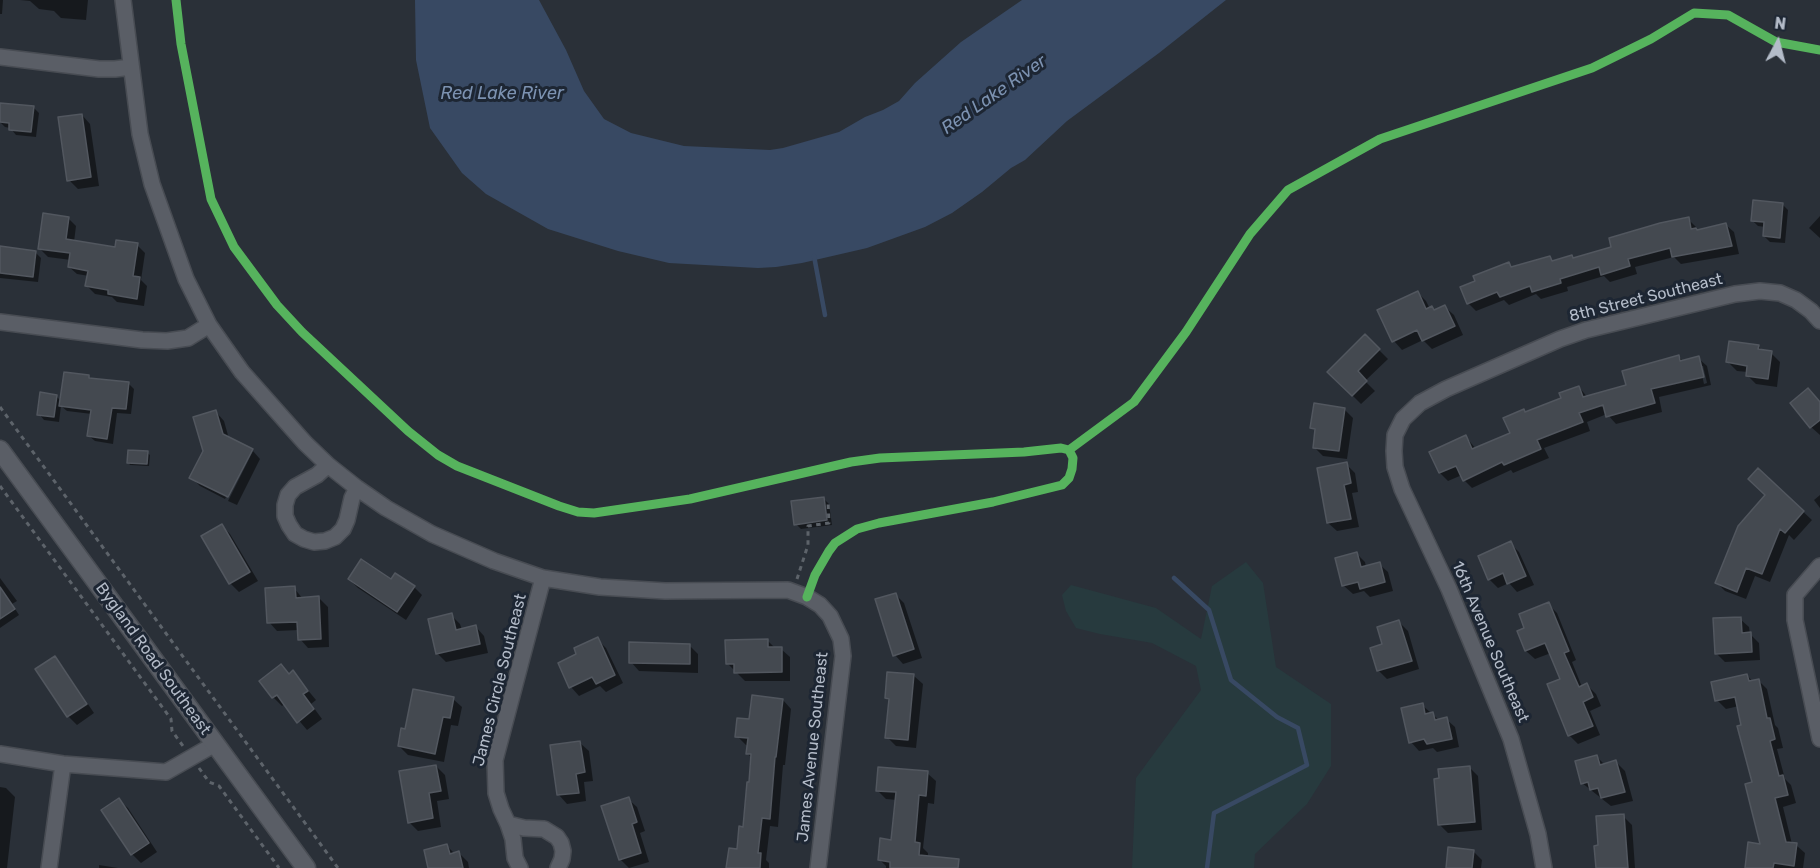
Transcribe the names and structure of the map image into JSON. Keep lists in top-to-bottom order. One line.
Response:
{"streets":{"street":["8th Street Southeast","16th Avenue Southeast","Bygland Road Southeast","James Circle Southeast","James Avenue Southeast"]},"crossings":[["8th Street Southeast","16th Avenue Southeast"],["James Circle Southeast","James Avenue Southeast"]],"water":["Red Lake River"],"north":"top"}
